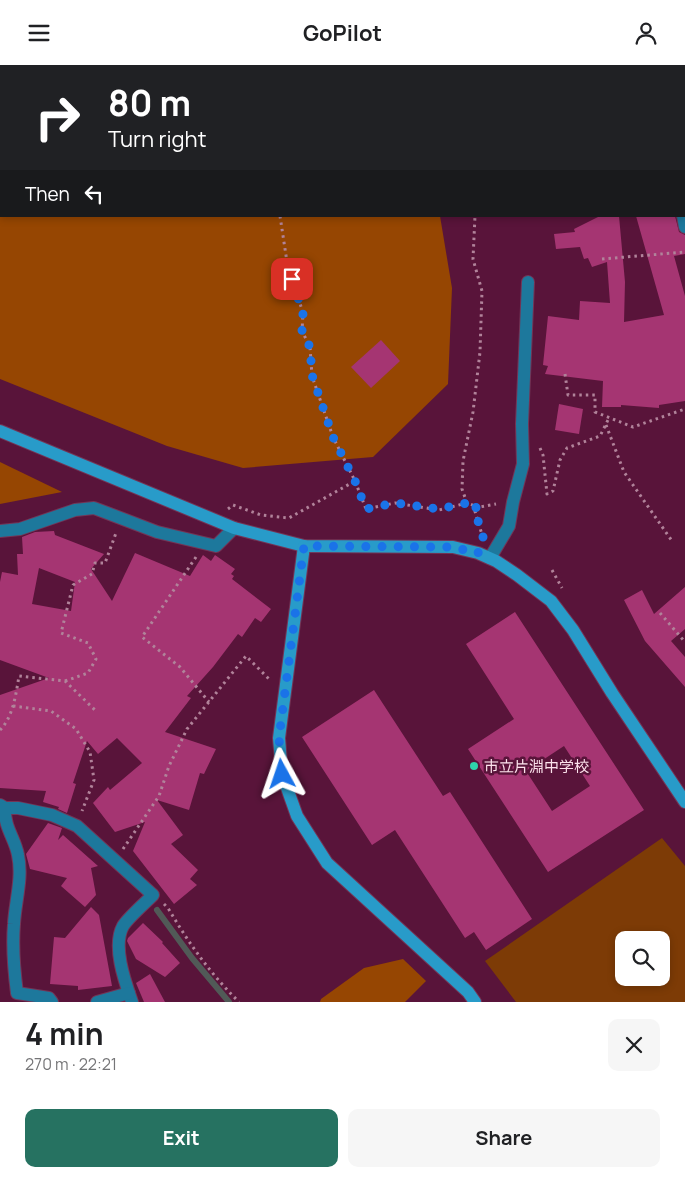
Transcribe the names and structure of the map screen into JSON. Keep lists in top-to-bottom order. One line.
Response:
{"places":["市立片淵中学校"],"page":{"header":"GoPilot","turn":["80 m","Turn right"],"then":"Then","heading":["4 min","270 m · 22:21"],"buttons":["Exit","Share"]}}
